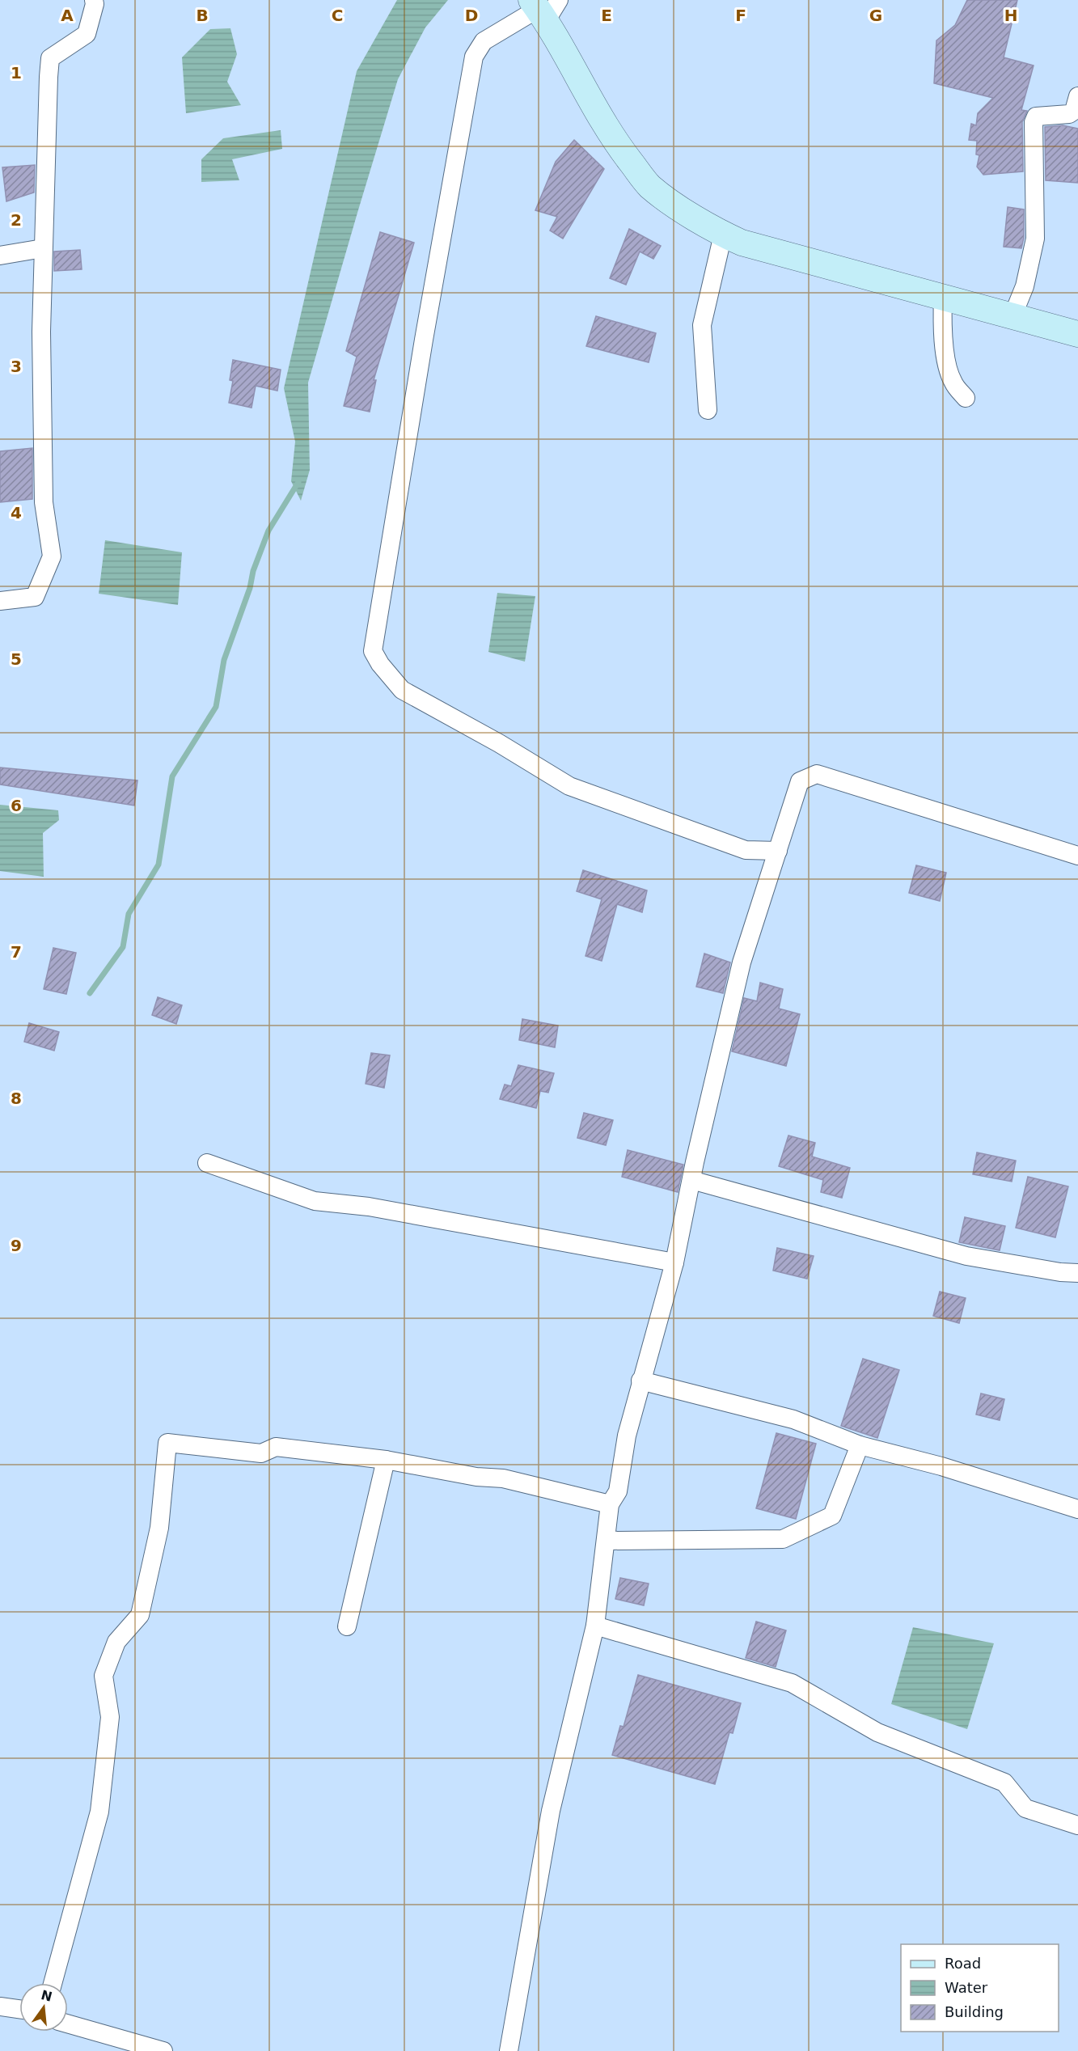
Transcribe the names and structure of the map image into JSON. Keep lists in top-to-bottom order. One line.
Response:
{"legend":["Road","Water","Building"],"north":"top","grid":{"columns":["A","B","C","D","E","F","G","H"],"rows":["1","2","3","4","5","6","7","8","9"]}}
